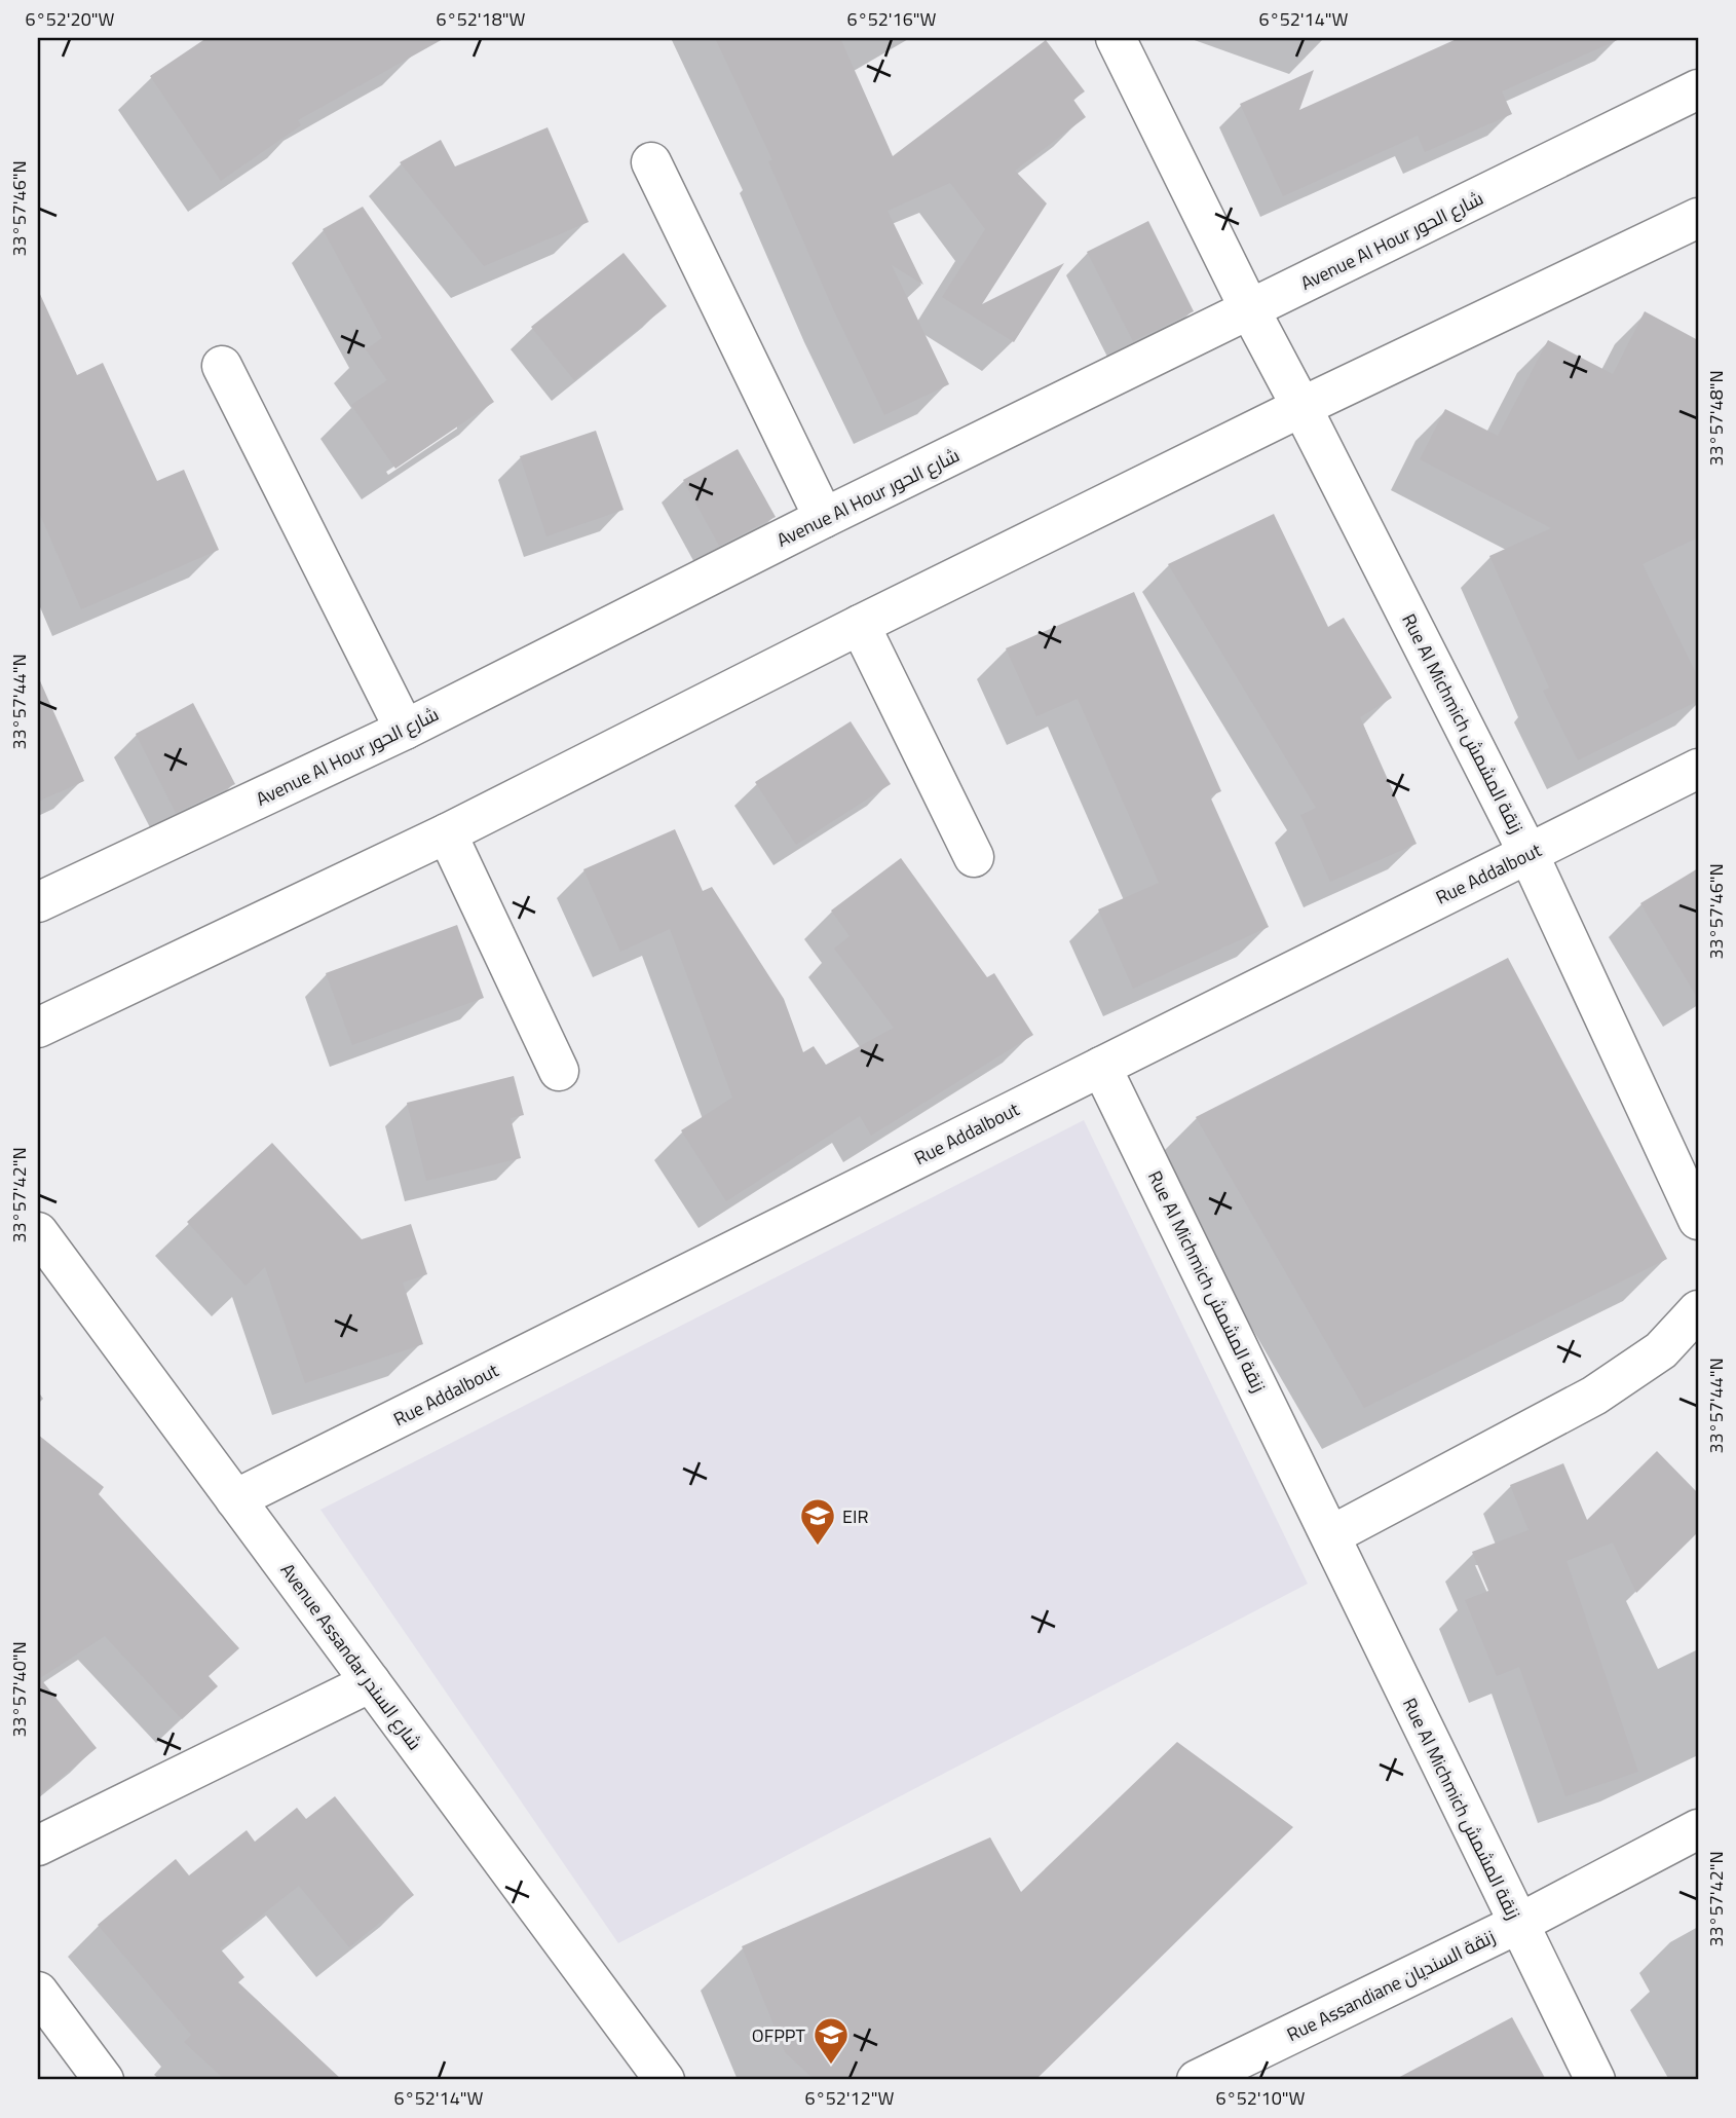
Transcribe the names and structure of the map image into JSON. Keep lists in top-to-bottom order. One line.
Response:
{"streets":{"street":["Avenue Al Hour شارع الحور","Rue Al Michmich زنقة المشمش","Rue Addalbout","Avenue Assandar شارع السندر","Rue Assandiane زنقة السنديان"]},"crossings":[["Avenue Al Hour شارع الحور","Rue Al Michmich زنقة المشمش"],["Rue Al Michmich زنقة المشمش","Rue Addalbout"],["Rue Al Michmich زنقة المشمش","Rue Assandiane زنقة السنديان"],["Rue Addalbout","Avenue Assandar شارع السندر"]],"places":{"school or university":["EIR","OFPPT"]},"coordinates":["6°52'20\"W","6°52'18\"W","6°52'16\"W","6°52'14\"W","33°57'46\"N","33°57'48\"N","33°57'44\"N","33°57'42\"N","33°57'40\"N","6°52'12\"W","6°52'10\"W"]}
